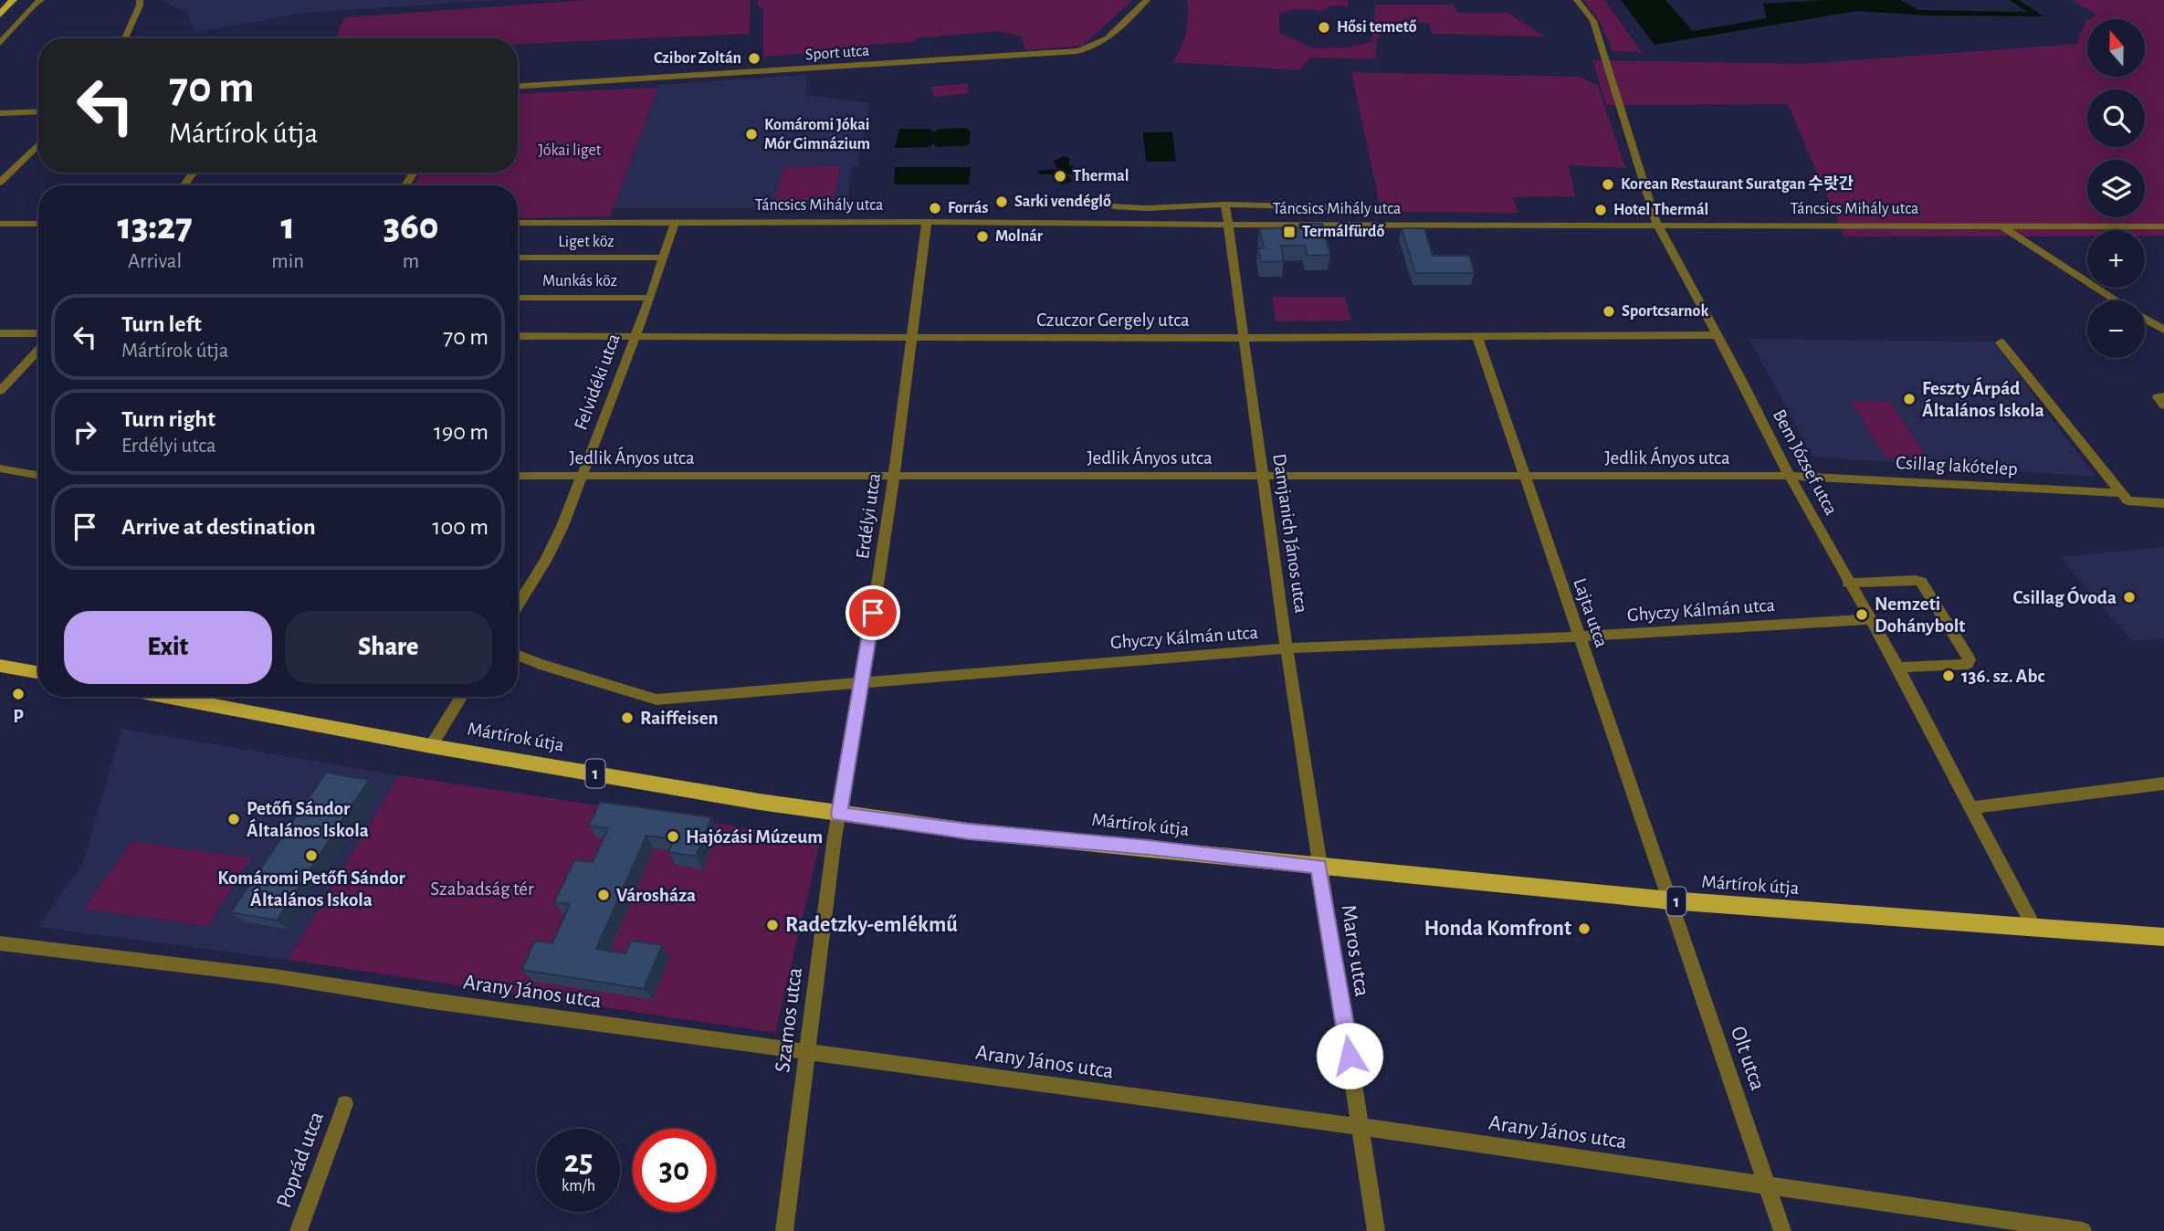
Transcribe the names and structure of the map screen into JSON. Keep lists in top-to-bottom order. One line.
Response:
{"streets":{"main road":["Mártírok útja","1"],"street":["Sport utca","Táncsics Mihály utca","Liget köz","Munkás köz","Czuczor Gergely utca","Felvidéki utca","Jedlik Ányos utca","Bem József utca","Csillag lakótelep","Erdélyi utca","Damjanich János utca","Ghyczy Kálmán utca","Lajta utca","Maros utca","Arany János utca","Szamos utca","Olt utca","Poprád utca"]},"crossings":[["Táncsics Mihály utca","Felvidéki utca"],["Táncsics Mihály utca","Bem József utca"],["Táncsics Mihály utca","Erdélyi utca"],["Táncsics Mihály utca","Damjanich János utca"],["Liget köz","Felvidéki utca"],["Munkás köz","Felvidéki utca"],["Czuczor Gergely utca","Felvidéki utca"],["Czuczor Gergely utca","Bem József utca"],["Czuczor Gergely utca","Erdélyi utca"],["Czuczor Gergely utca","Damjanich János utca"],["Czuczor Gergely utca","Lajta utca"],["Felvidéki utca","Jedlik Ányos utca"],["Jedlik Ányos utca","Bem József utca"],["Jedlik Ányos utca","Csillag lakótelep"],["Jedlik Ányos utca","Erdélyi utca"],["Jedlik Ányos utca","Damjanich János utca"],["Jedlik Ányos utca","Lajta utca"],["Bem József utca","Csillag lakótelep"],["Bem József utca","Ghyczy Kálmán utca"],["Bem József utca","Mártírok útja"],["Erdélyi utca","Ghyczy Kálmán utca"],["Erdélyi utca","Mártírok útja"],["Erdélyi utca","Szamos utca"],["Damjanich János utca","Ghyczy Kálmán utca"],["Damjanich János utca","Mártírok útja"],["Damjanich János utca","Maros utca"],["Ghyczy Kálmán utca","Lajta utca"],["Lajta utca","Mártírok útja"],["Lajta utca","Olt utca"],["Mártírok útja","Maros utca"],["Mártírok útja","Szamos utca"],["Mártírok útja","Olt utca"],["Maros utca","Arany János utca"],["Arany János utca","Szamos utca"],["Arany János utca","Olt utca"]],"parks":["Jókai liget","Szabadság tér"],"places":{"other":["Hősi temető","Czibor Zoltán","Komáromi Jókai Mór Gimnázium","Thermal","Korean Restaurant Suratgan 수랏간","Sarki vendéglő","Forrás","Hotel Thermál","Molnár","Sportcsarnok","Feszty Árpád Általános Iskola","Csillag Óvoda","Nemzeti Dohánybolt","136. sz. Abc","P","Raiffeisen","Petőfi Sándor Általános Iskola","Hajózási Múzeum","Komáromi Petőfi Sándor Általános Iskola","Városháza","Radetzky-emlékmű","Honda Komfront"],"transit":["Termálfürdő"]},"north":"top","page":{"map_buttons":["+","−"],"turn":["70 m","Mártírok útja"],"eta":["13:27","Arrival","1","min","360","m"],"list":[{"name":"Turn left","note":"Mártírok útja","value":"70 m"},{"name":"Turn right","note":"Erdélyi utca","value":"190 m"},{"name":"Arrive at destination","value":"100 m"}],"buttons":["Exit","Share"],"speed":"25 km/h","limit":"30"}}
